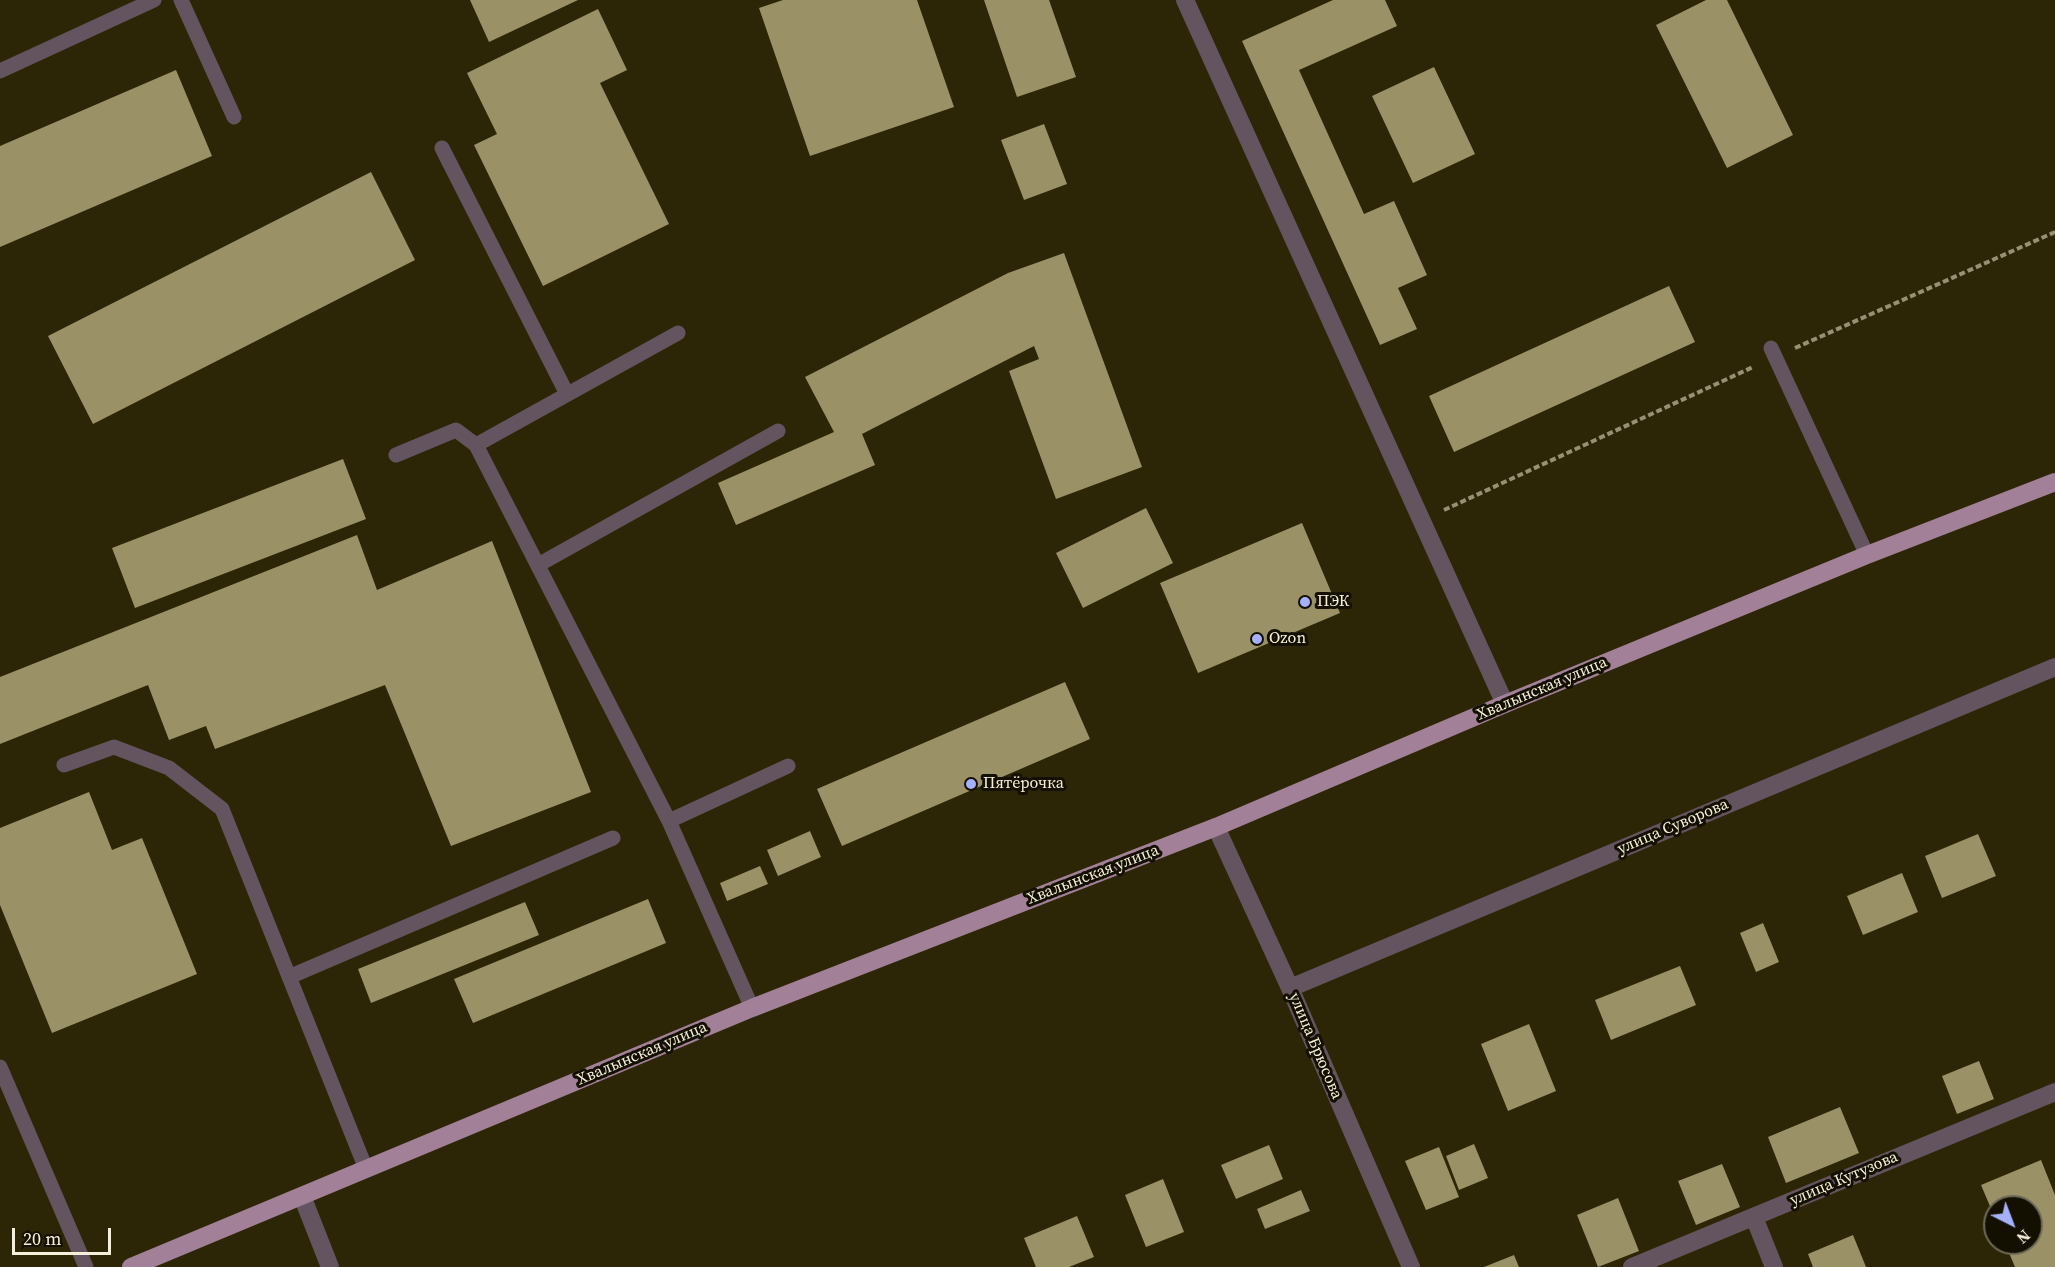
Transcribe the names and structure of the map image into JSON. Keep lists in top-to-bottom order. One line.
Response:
{"streets":{"main road":["Хвалынская улица"],"street":["улица Суворова","улица Брюсова","улица Кутузова"]},"crossings":[["Хвалынская улица","улица Брюсова"],["улица Суворова","улица Брюсова"]],"places":["ПЭК","Ozon","Пятёрочка"],"scale_bar":"20 m","north":"bottom right"}
